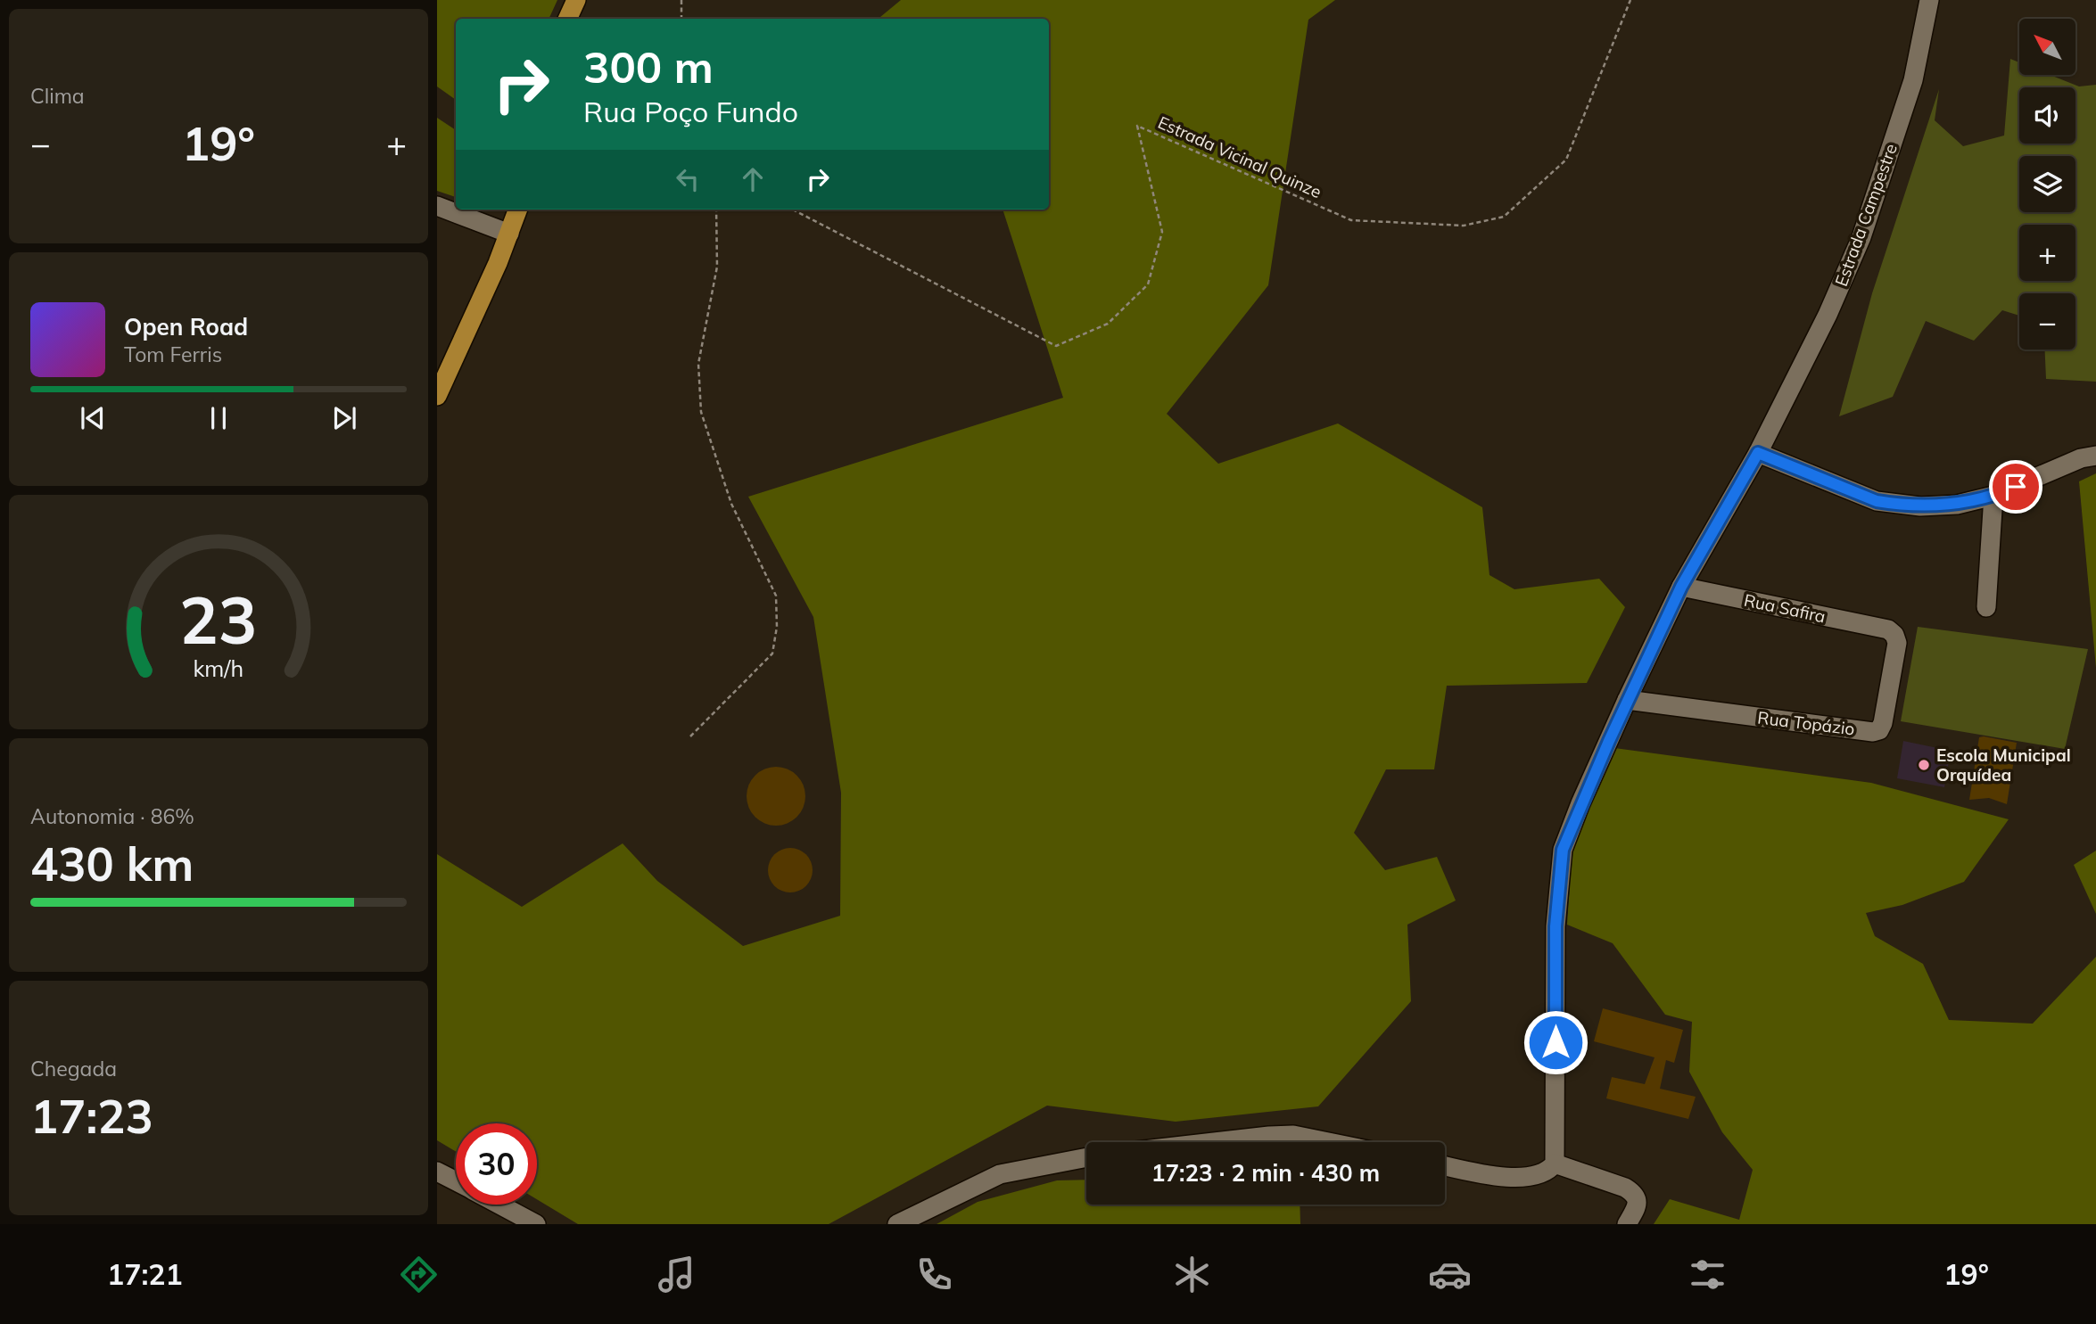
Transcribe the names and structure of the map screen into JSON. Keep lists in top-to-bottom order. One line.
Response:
{"streets":{"street":["Estrada Campestre","Rua Safira","Rua Topázio"],"path":["Estrada Vicinal Quinze"]},"crossings":[["Estrada Campestre","Rua Safira"],["Estrada Campestre","Rua Topázio"],["Rua Safira","Rua Topázio"]],"places":["Escola Municipal Orquídea"],"north":"top left","page":{"tile":["Clima",["Autonomia · 86%","430 km"],["Chegada","17:23"]],"map_buttons":["+","−"],"turn":["300 m","Rua Poço Fundo"],"heat":["−","19°","+"],"song":["Open Road","Tom Ferris"],"limit":"30","trip":"17:23 · 2 min · 430 m","tabs":["17:21","19°"],"gauge":["23","km/h"]}}
